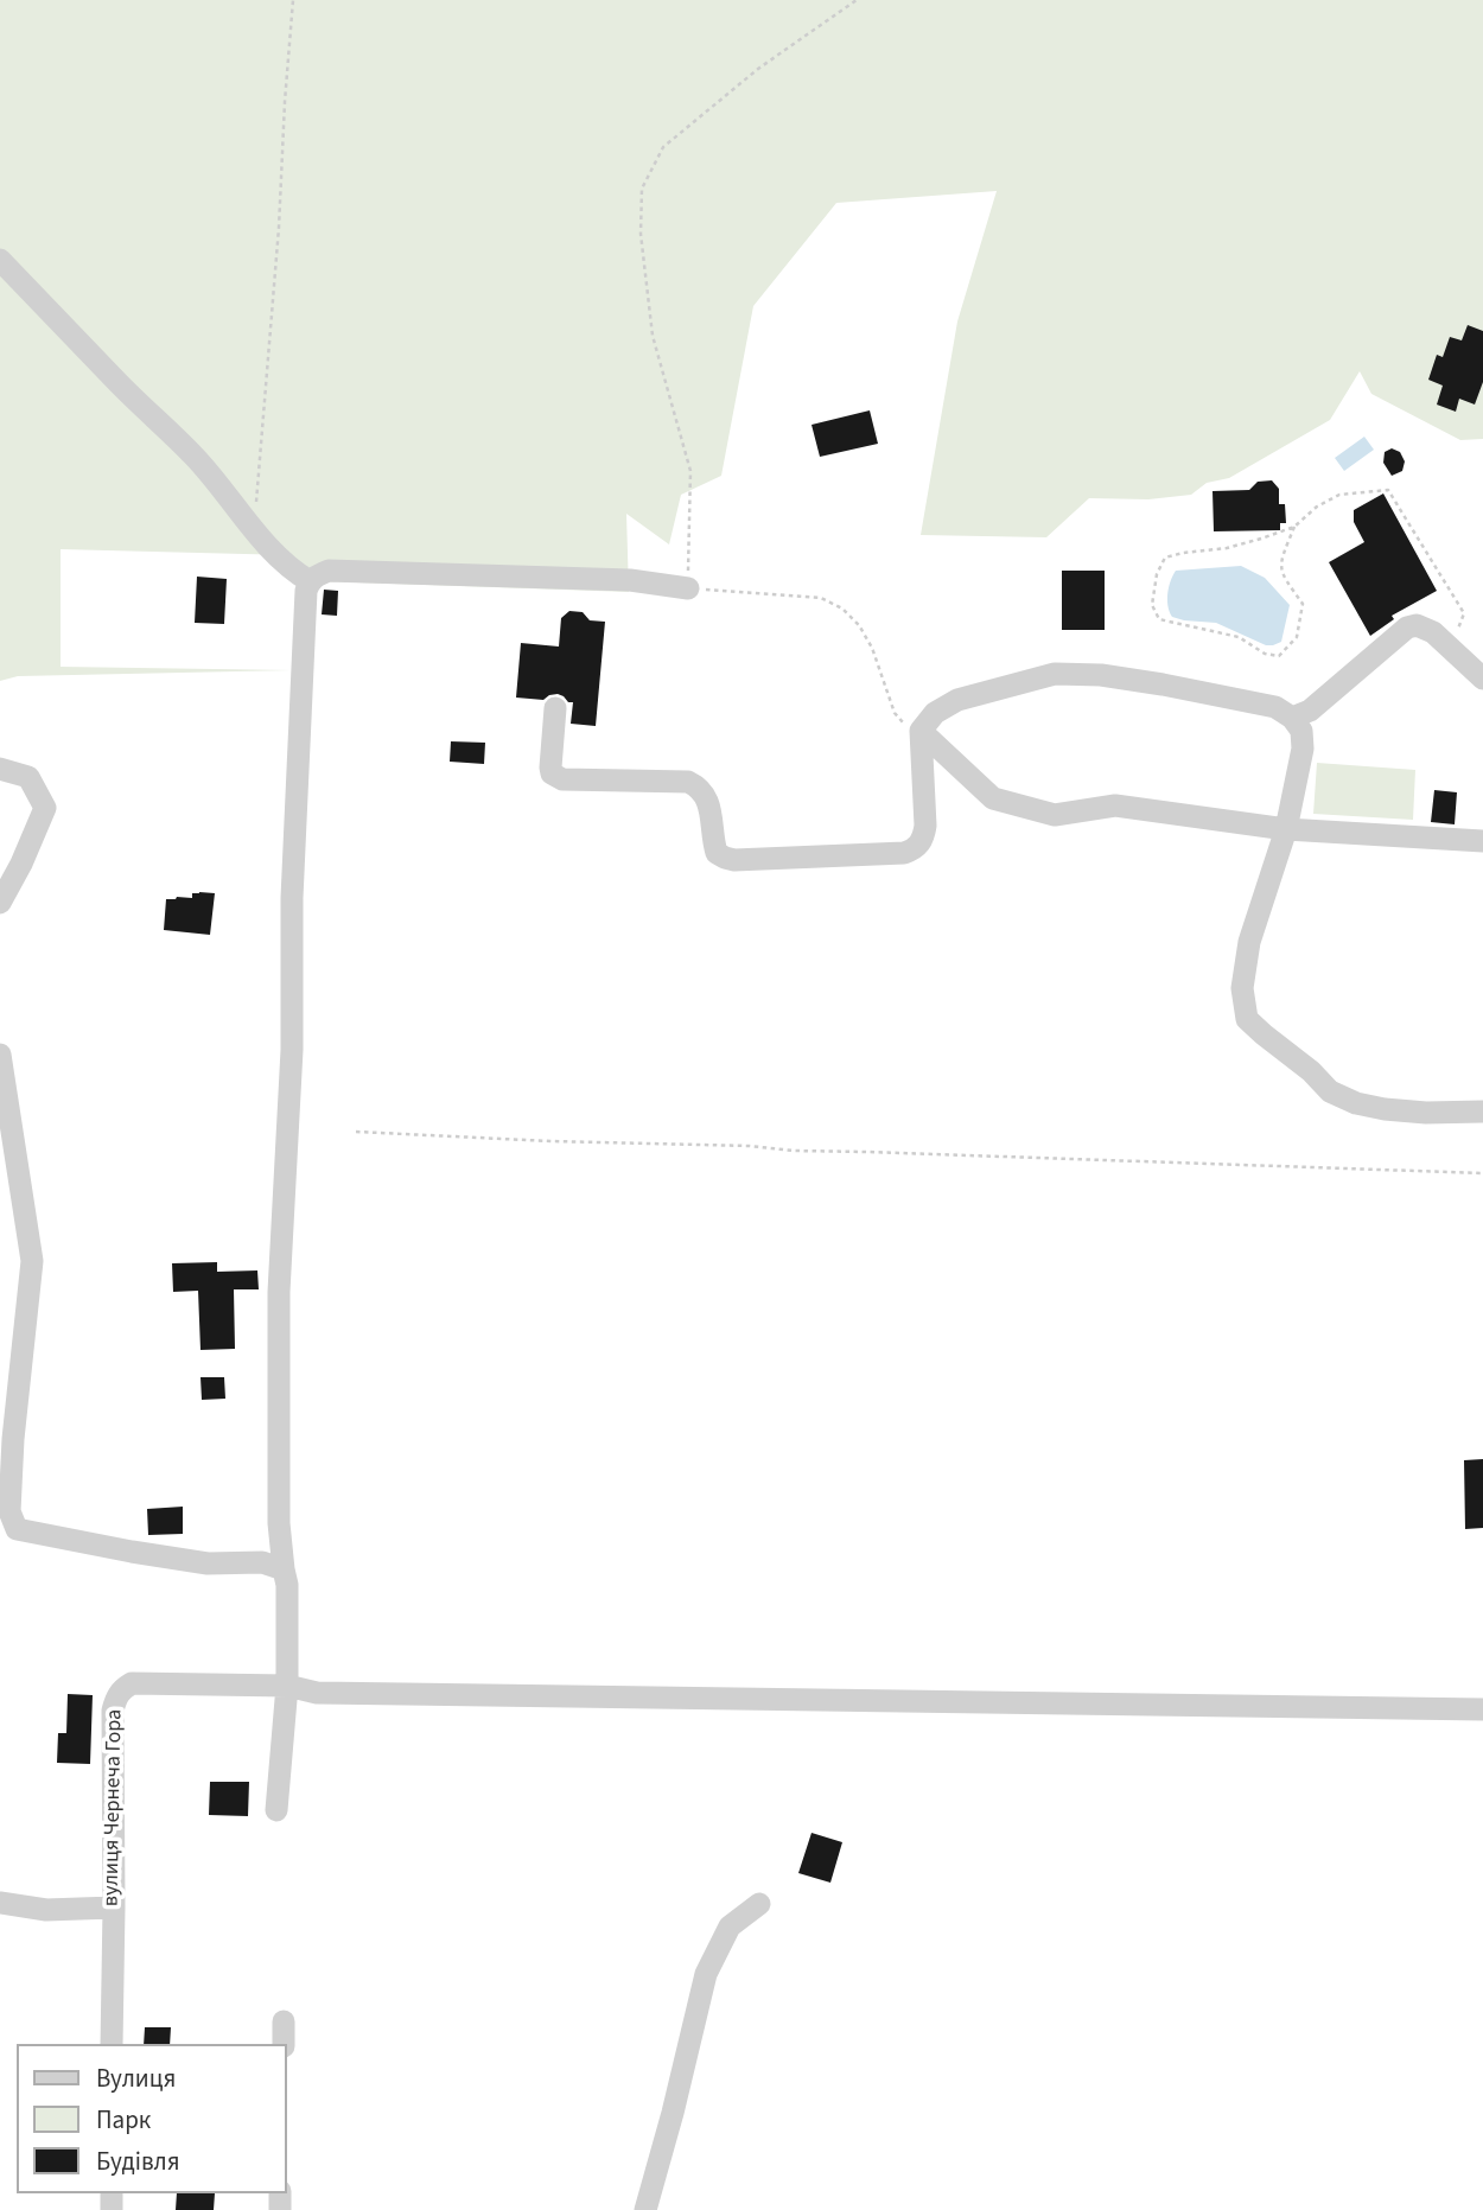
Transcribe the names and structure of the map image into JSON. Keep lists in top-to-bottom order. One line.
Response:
{"streets":{"street":["вулиця Чернеча Гора"]},"legend":["Вулиця","Парк","Будівля"]}
